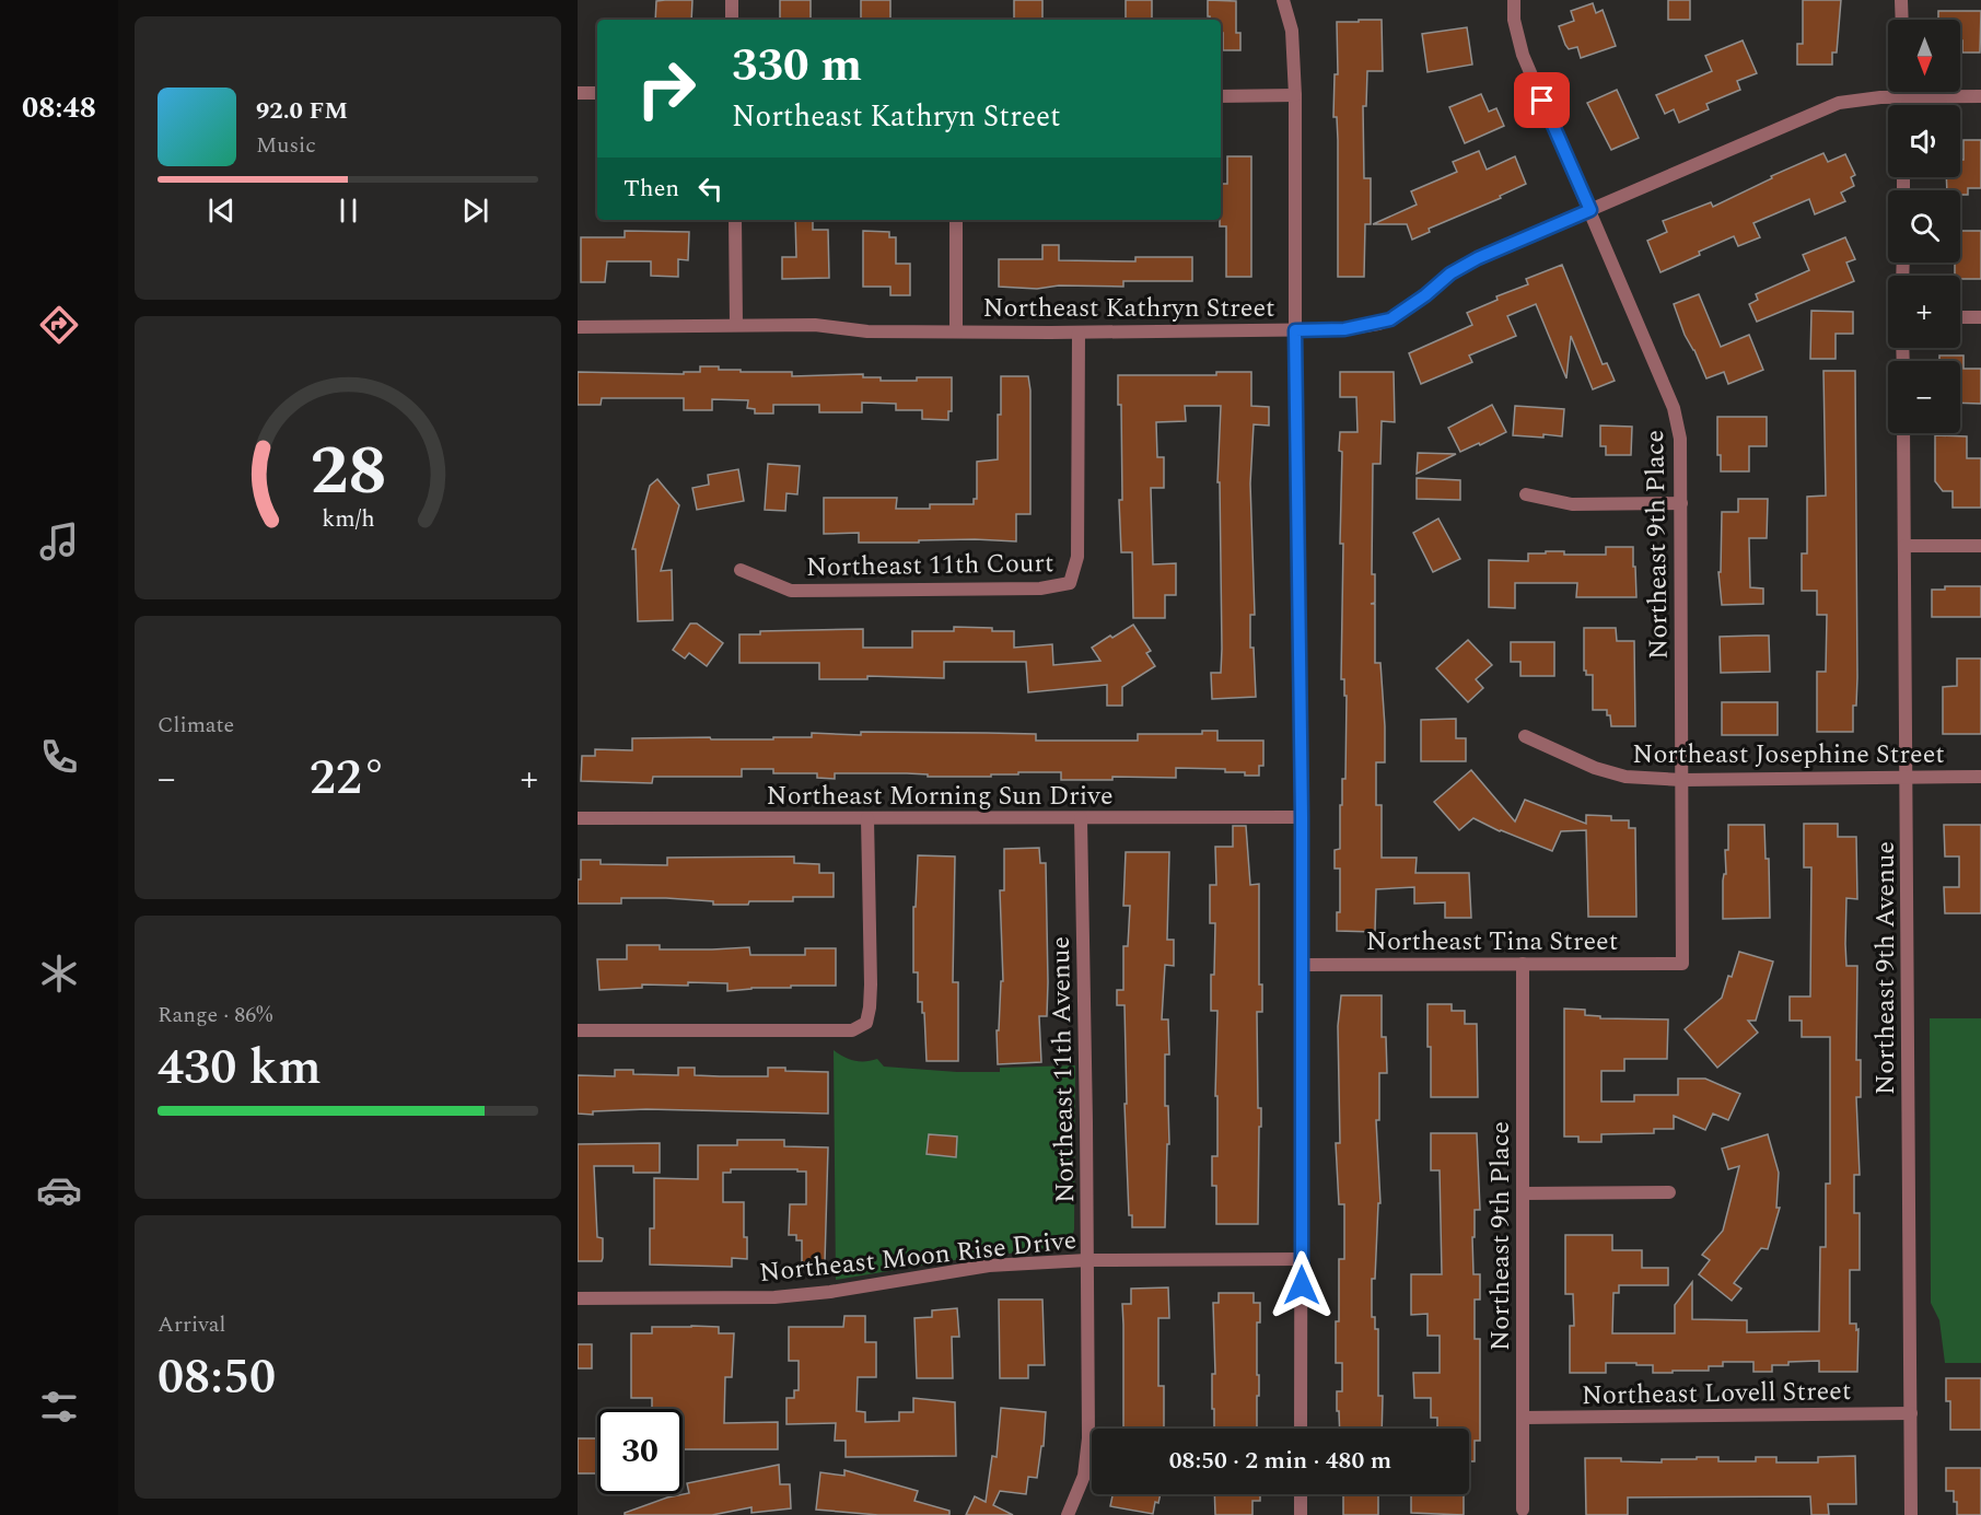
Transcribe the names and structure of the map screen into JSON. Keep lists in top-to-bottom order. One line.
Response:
{"streets":{"street":["Northeast Kathryn Street","Northeast 9th Place","Northeast 11th Court","Northeast Josephine Street","Northeast Morning Sun Drive","Northeast Tina Street","Northeast 9th Avenue","Northeast 11th Avenue","Northeast Moon Rise Drive","Northeast Lovell Street"]},"crossings":[["Northeast Kathryn Street","Northeast 9th Place"],["Northeast Kathryn Street","Northeast 11th Court"],["Northeast 9th Place","Northeast Josephine Street"],["Northeast 9th Place","Northeast Tina Street"],["Northeast 9th Place","Northeast Lovell Street"],["Northeast Josephine Street","Northeast 9th Avenue"],["Northeast Morning Sun Drive","Northeast 11th Avenue"],["Northeast 9th Avenue","Northeast Lovell Street"],["Northeast 11th Avenue","Northeast Moon Rise Drive"]],"north":"bottom","page":{"tabs":"08:48","map_buttons":["+","−"],"turn":["330 m","Northeast Kathryn Street"],"song":["92.0 FM","Music"],"then":"Then","tile":["Climate",["Range · 86%","430 km"],["Arrival","08:50"]],"heat":["−","22°","+"],"limit":"30","trip":"08:50 · 2 min · 480 m","gauge":["28","km/h"]}}
